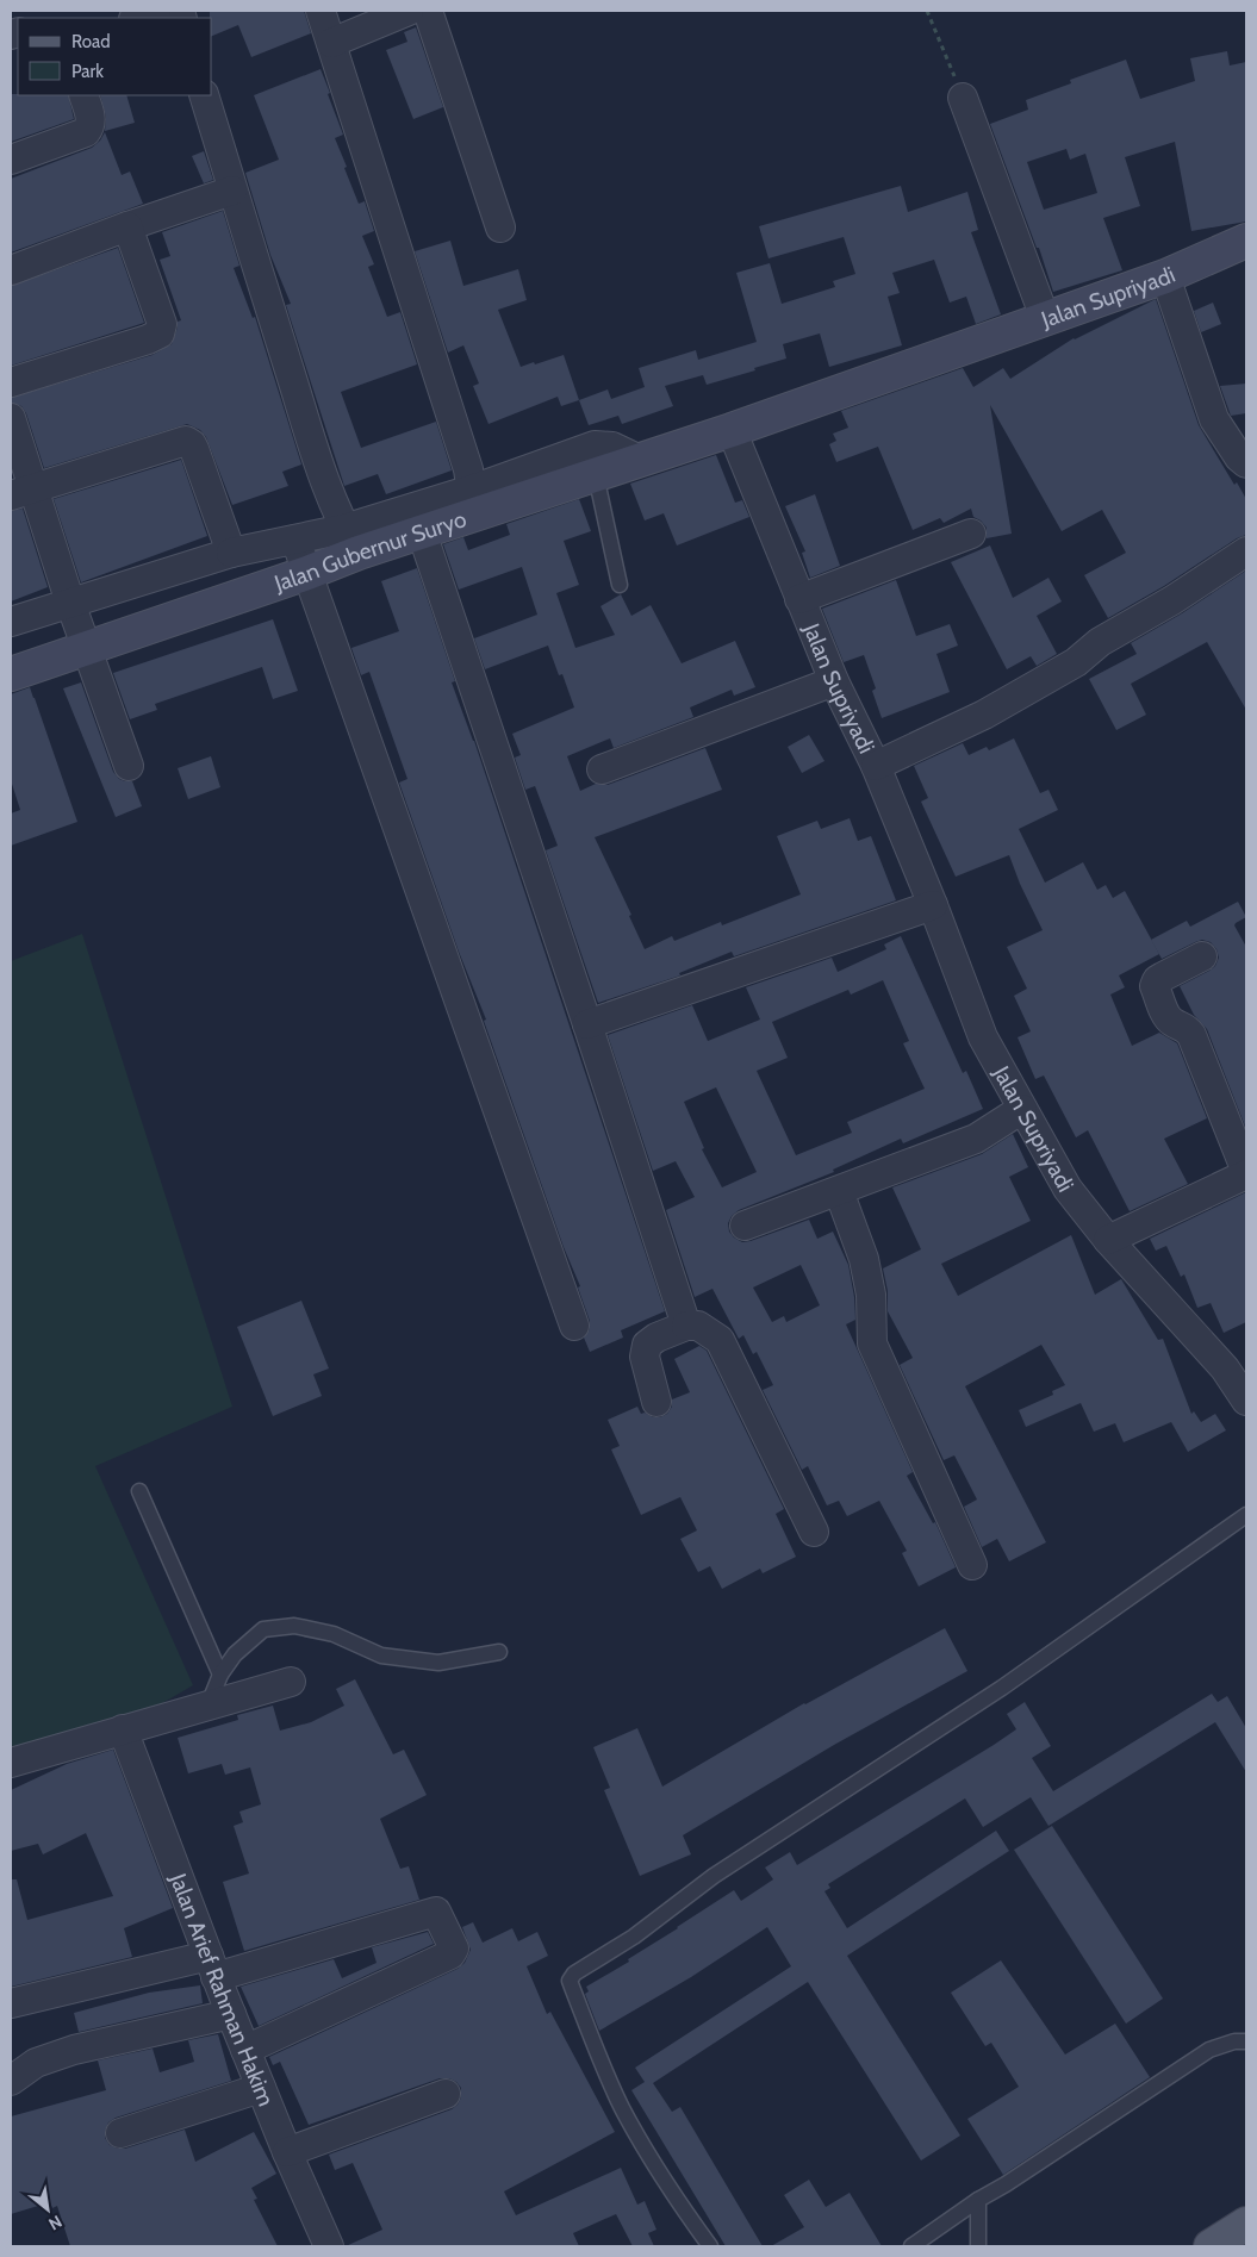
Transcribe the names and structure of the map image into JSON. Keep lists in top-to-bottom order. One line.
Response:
{"streets":{"main road":["Jalan Supriyadi","Jalan Gubernur Suryo"],"street":["Jalan Arief Rahman Hakim"]},"crossings":[["Jalan Supriyadi","Jalan Gubernur Suryo"]],"legend":["Road","Park"],"north":"bottom right"}
